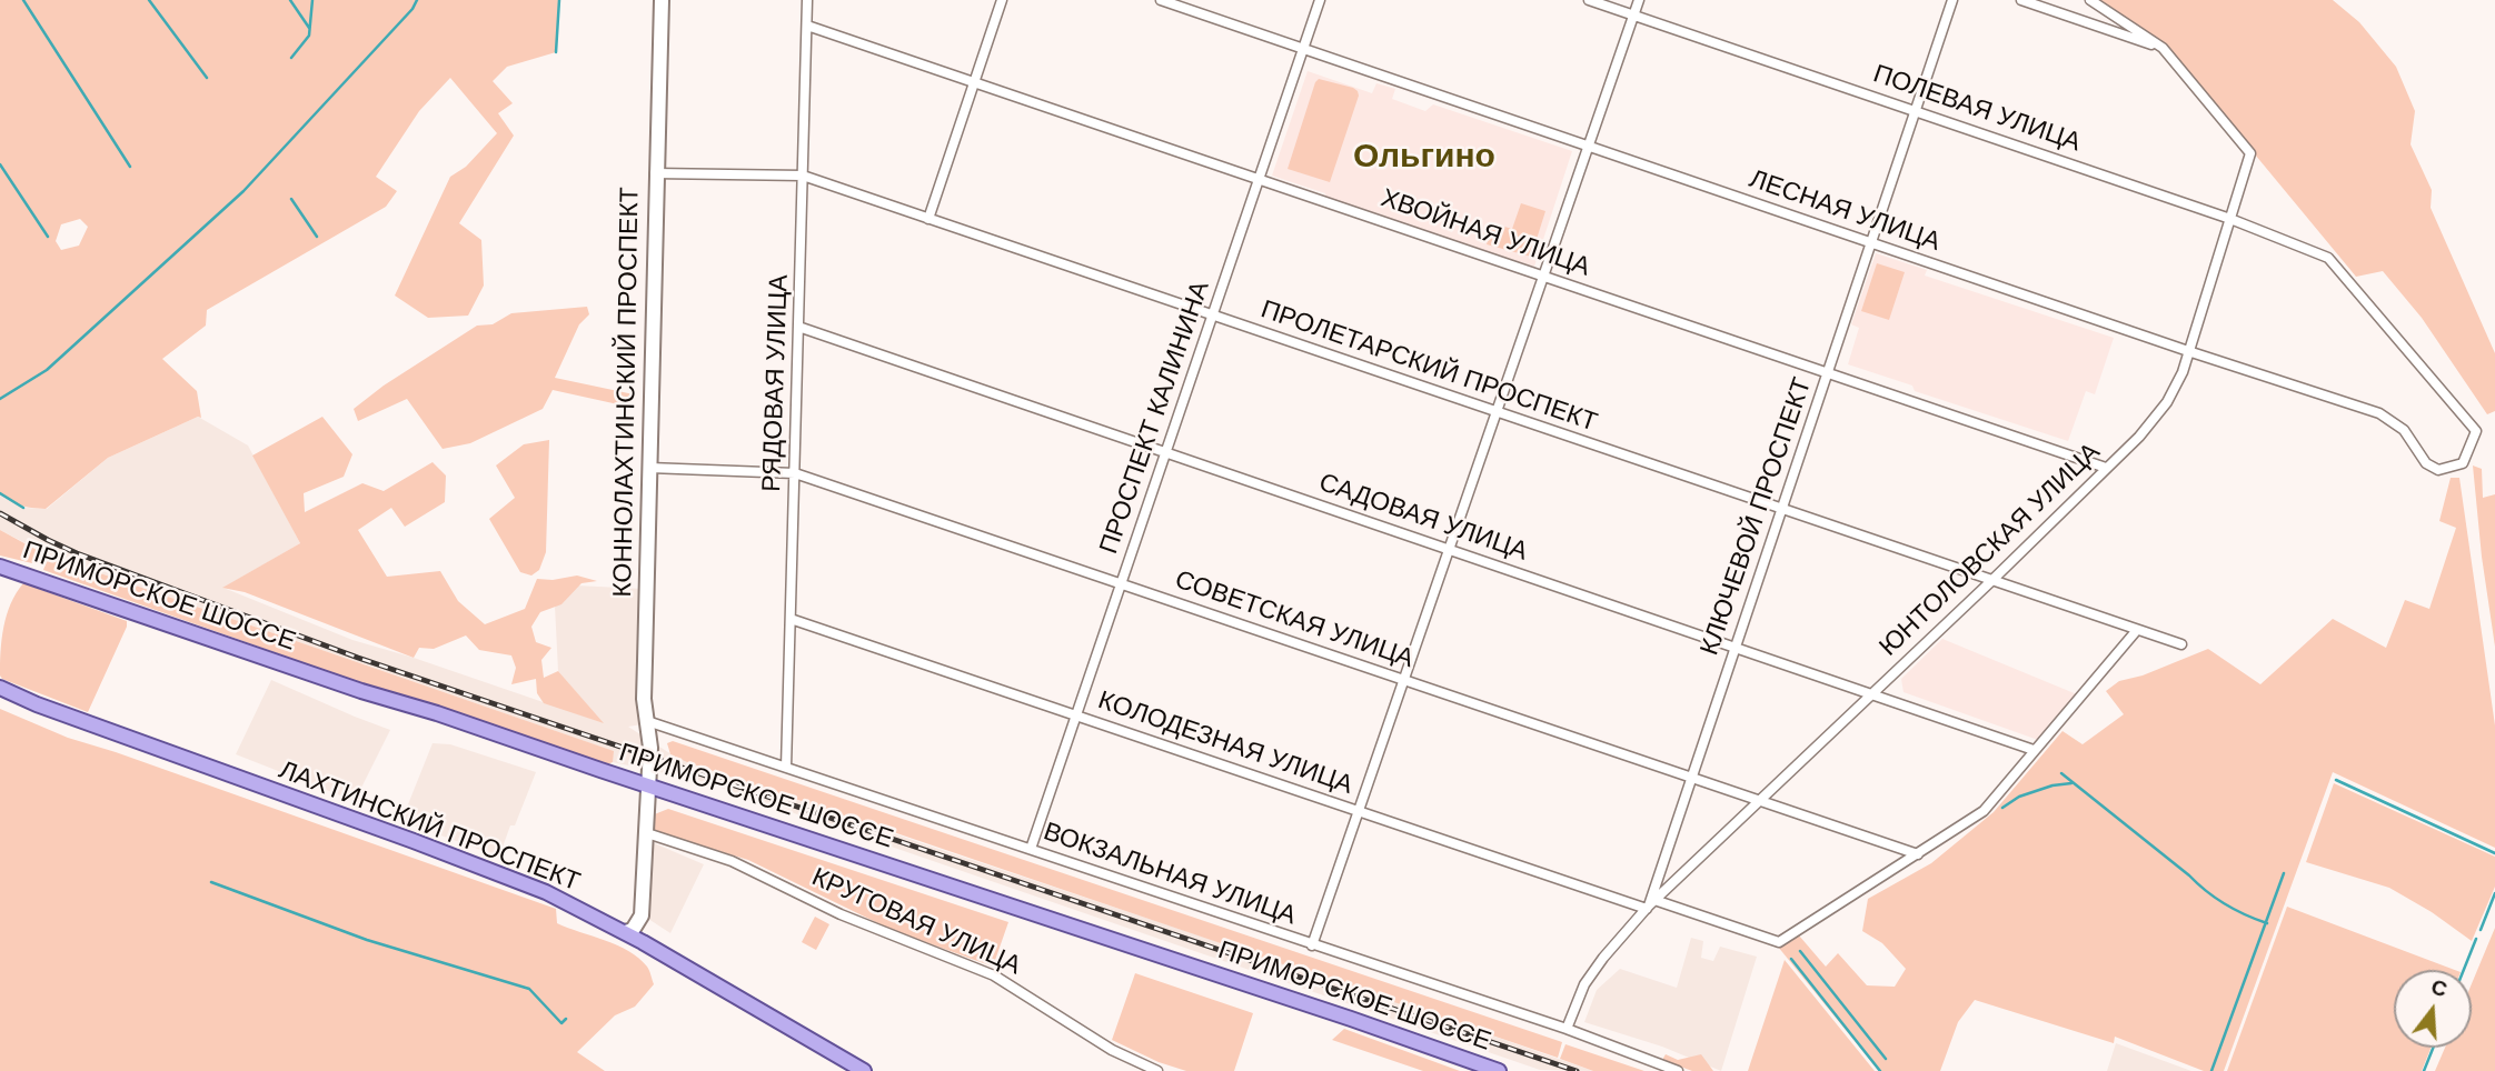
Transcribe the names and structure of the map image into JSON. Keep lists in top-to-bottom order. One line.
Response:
{"streets":{"main road":["КОННОЛАХТИНСКИЙ ПРОСПЕКТ","ПРИМОРСКОЕ ШОССЕ","ЛАХТИНСКИЙ ПРОСПЕКТ"],"street":["ПОЛЕВАЯ УЛИЦА","ЛЕСНАЯ УЛИЦА","ХВОЙНАЯ УЛИЦА","ПРОЛЕТАРСКИЙ ПРОСПЕКТ","РЯДОВАЯ УЛИЦА","ПРОСПЕКТ КАЛИНИНА","КЛЮЧЕВОЙ ПРОСПЕКТ","САДОВАЯ УЛИЦА","ЮНТОЛОВСКАЯ УЛИЦА","СОВЕТСКАЯ УЛИЦА","КОЛОДЕЗНАЯ УЛИЦА","ВОКЗАЛЬНАЯ УЛИЦА","КРУГОВАЯ УЛИЦА"]},"crossings":[["ПОЛЕВАЯ УЛИЦА","ЛЕСНАЯ УЛИЦА"],["ПОЛЕВАЯ УЛИЦА","КЛЮЧЕВОЙ ПРОСПЕКТ"],["ПОЛЕВАЯ УЛИЦА","ЮНТОЛОВСКАЯ УЛИЦА"],["ЛЕСНАЯ УЛИЦА","ПРОСПЕКТ КАЛИНИНА"],["ЛЕСНАЯ УЛИЦА","КЛЮЧЕВОЙ ПРОСПЕКТ"],["ЛЕСНАЯ УЛИЦА","ЮНТОЛОВСКАЯ УЛИЦА"],["ХВОЙНАЯ УЛИЦА","РЯДОВАЯ УЛИЦА"],["ХВОЙНАЯ УЛИЦА","ПРОСПЕКТ КАЛИНИНА"],["ХВОЙНАЯ УЛИЦА","КЛЮЧЕВОЙ ПРОСПЕКТ"],["ХВОЙНАЯ УЛИЦА","ЮНТОЛОВСКАЯ УЛИЦА"],["ПРОЛЕТАРСКИЙ ПРОСПЕКТ","РЯДОВАЯ УЛИЦА"],["ПРОЛЕТАРСКИЙ ПРОСПЕКТ","КОННОЛАХТИНСКИЙ ПРОСПЕКТ"],["ПРОЛЕТАРСКИЙ ПРОСПЕКТ","ПРОСПЕКТ КАЛИНИНА"],["ПРОЛЕТАРСКИЙ ПРОСПЕКТ","КЛЮЧЕВОЙ ПРОСПЕКТ"],["ПРОЛЕТАРСКИЙ ПРОСПЕКТ","ЮНТОЛОВСКАЯ УЛИЦА"],["РЯДОВАЯ УЛИЦА","САДОВАЯ УЛИЦА"],["РЯДОВАЯ УЛИЦА","СОВЕТСКАЯ УЛИЦА"],["РЯДОВАЯ УЛИЦА","КОЛОДЕЗНАЯ УЛИЦА"],["РЯДОВАЯ УЛИЦА","ВОКЗАЛЬНАЯ УЛИЦА"],["КОННОЛАХТИНСКИЙ ПРОСПЕКТ","ПРИМОРСКОЕ ШОССЕ"],["КОННОЛАХТИНСКИЙ ПРОСПЕКТ","СОВЕТСКАЯ УЛИЦА"],["КОННОЛАХТИНСКИЙ ПРОСПЕКТ","ЛАХТИНСКИЙ ПРОСПЕКТ"],["КОННОЛАХТИНСКИЙ ПРОСПЕКТ","ВОКЗАЛЬНАЯ УЛИЦА"],["КОННОЛАХТИНСКИЙ ПРОСПЕКТ","КРУГОВАЯ УЛИЦА"],["ПРОСПЕКТ КАЛИНИНА","САДОВАЯ УЛИЦА"],["ПРОСПЕКТ КАЛИНИНА","СОВЕТСКАЯ УЛИЦА"],["ПРОСПЕКТ КАЛИНИНА","КОЛОДЕЗНАЯ УЛИЦА"],["ПРОСПЕКТ КАЛИНИНА","ВОКЗАЛЬНАЯ УЛИЦА"],["КЛЮЧЕВОЙ ПРОСПЕКТ","САДОВАЯ УЛИЦА"],["КЛЮЧЕВОЙ ПРОСПЕКТ","ЮНТОЛОВСКАЯ УЛИЦА"],["КЛЮЧЕВОЙ ПРОСПЕКТ","СОВЕТСКАЯ УЛИЦА"],["КЛЮЧЕВОЙ ПРОСПЕКТ","КОЛОДЕЗНАЯ УЛИЦА"],["КЛЮЧЕВОЙ ПРОСПЕКТ","ВОКЗАЛЬНАЯ УЛИЦА"],["САДОВАЯ УЛИЦА","ЮНТОЛОВСКАЯ УЛИЦА"],["ЮНТОЛОВСКАЯ УЛИЦА","СОВЕТСКАЯ УЛИЦА"],["ЮНТОЛОВСКАЯ УЛИЦА","КОЛОДЕЗНАЯ УЛИЦА"],["СОВЕТСКАЯ УЛИЦА","КОЛОДЕЗНАЯ УЛИЦА"]],"districts":["Ольгино"],"north":"top"}
